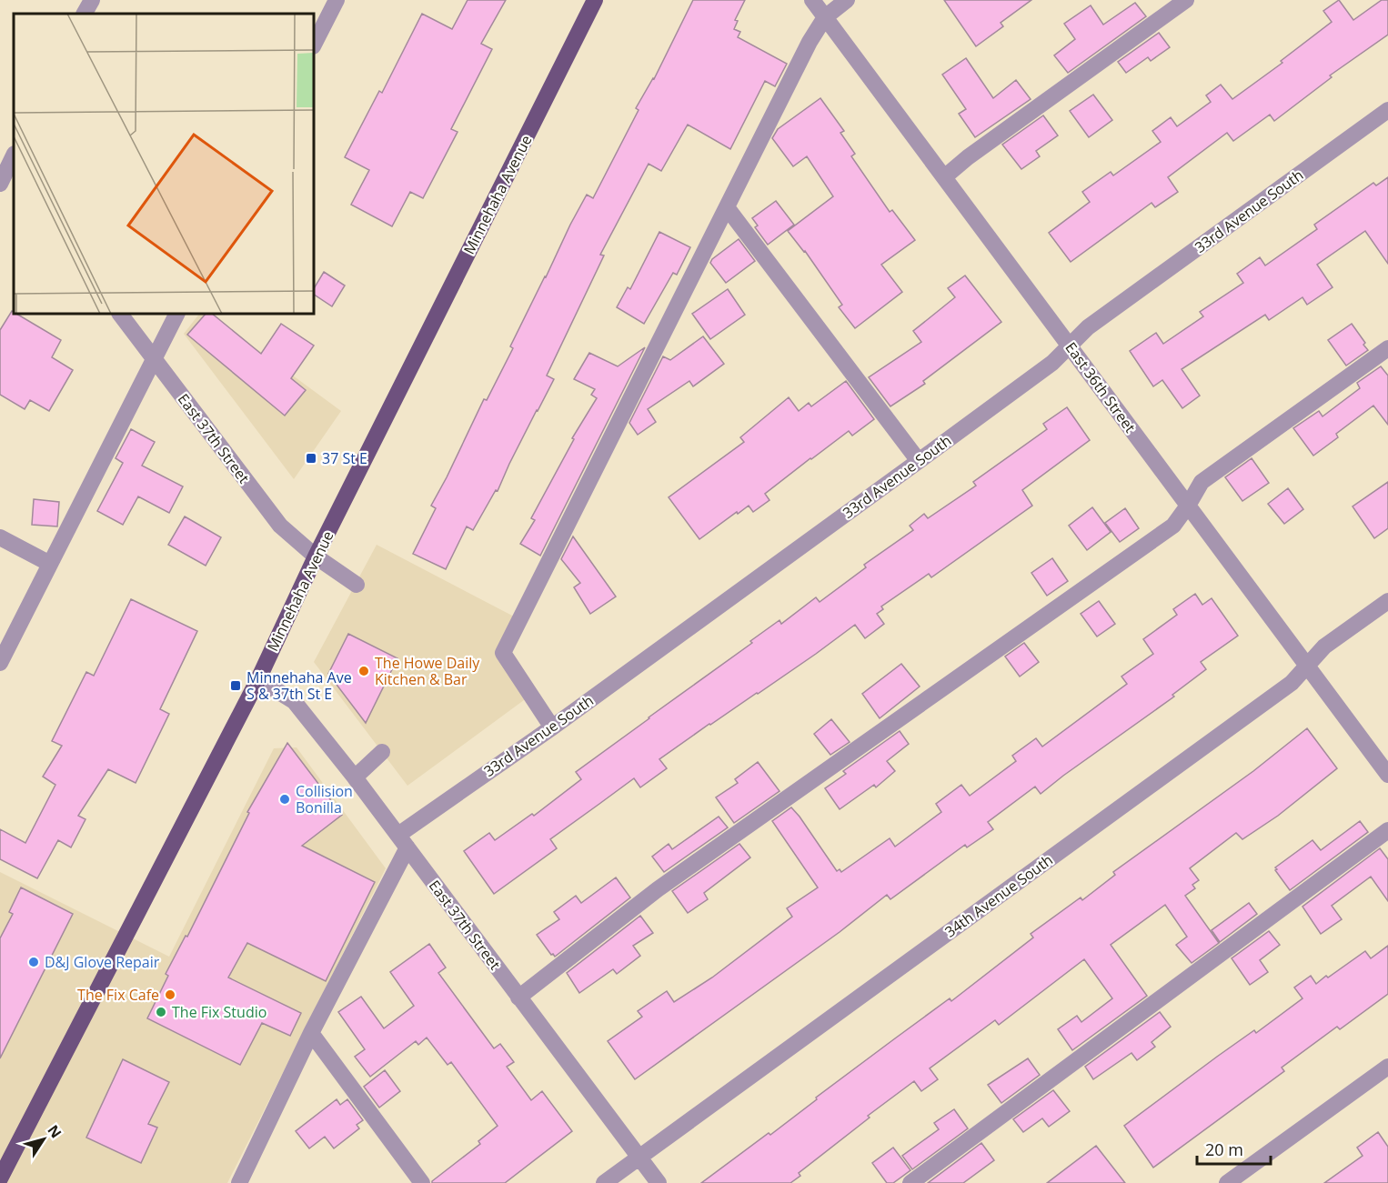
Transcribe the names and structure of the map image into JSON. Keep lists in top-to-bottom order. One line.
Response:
{"streets":{"main road":["Minnehaha Avenue"],"street":["33rd Avenue South","East 36th Street","East 37th Street","34th Avenue South"]},"crossings":[["Minnehaha Avenue","East 37th Street"],["33rd Avenue South","East 36th Street"],["33rd Avenue South","East 37th Street"],["East 36th Street","34th Avenue South"],["East 37th Street","34th Avenue South"]],"places":{"transit":["37 St E","Minnehaha Ave S & 37th St E"],"other":["The Howe Daily Kitchen & Bar","Collision Bonilla","D&J Glove Repair","The Fix Cafe","The Fix Studio"]},"scale_bar":"20 m","north":"top right"}
